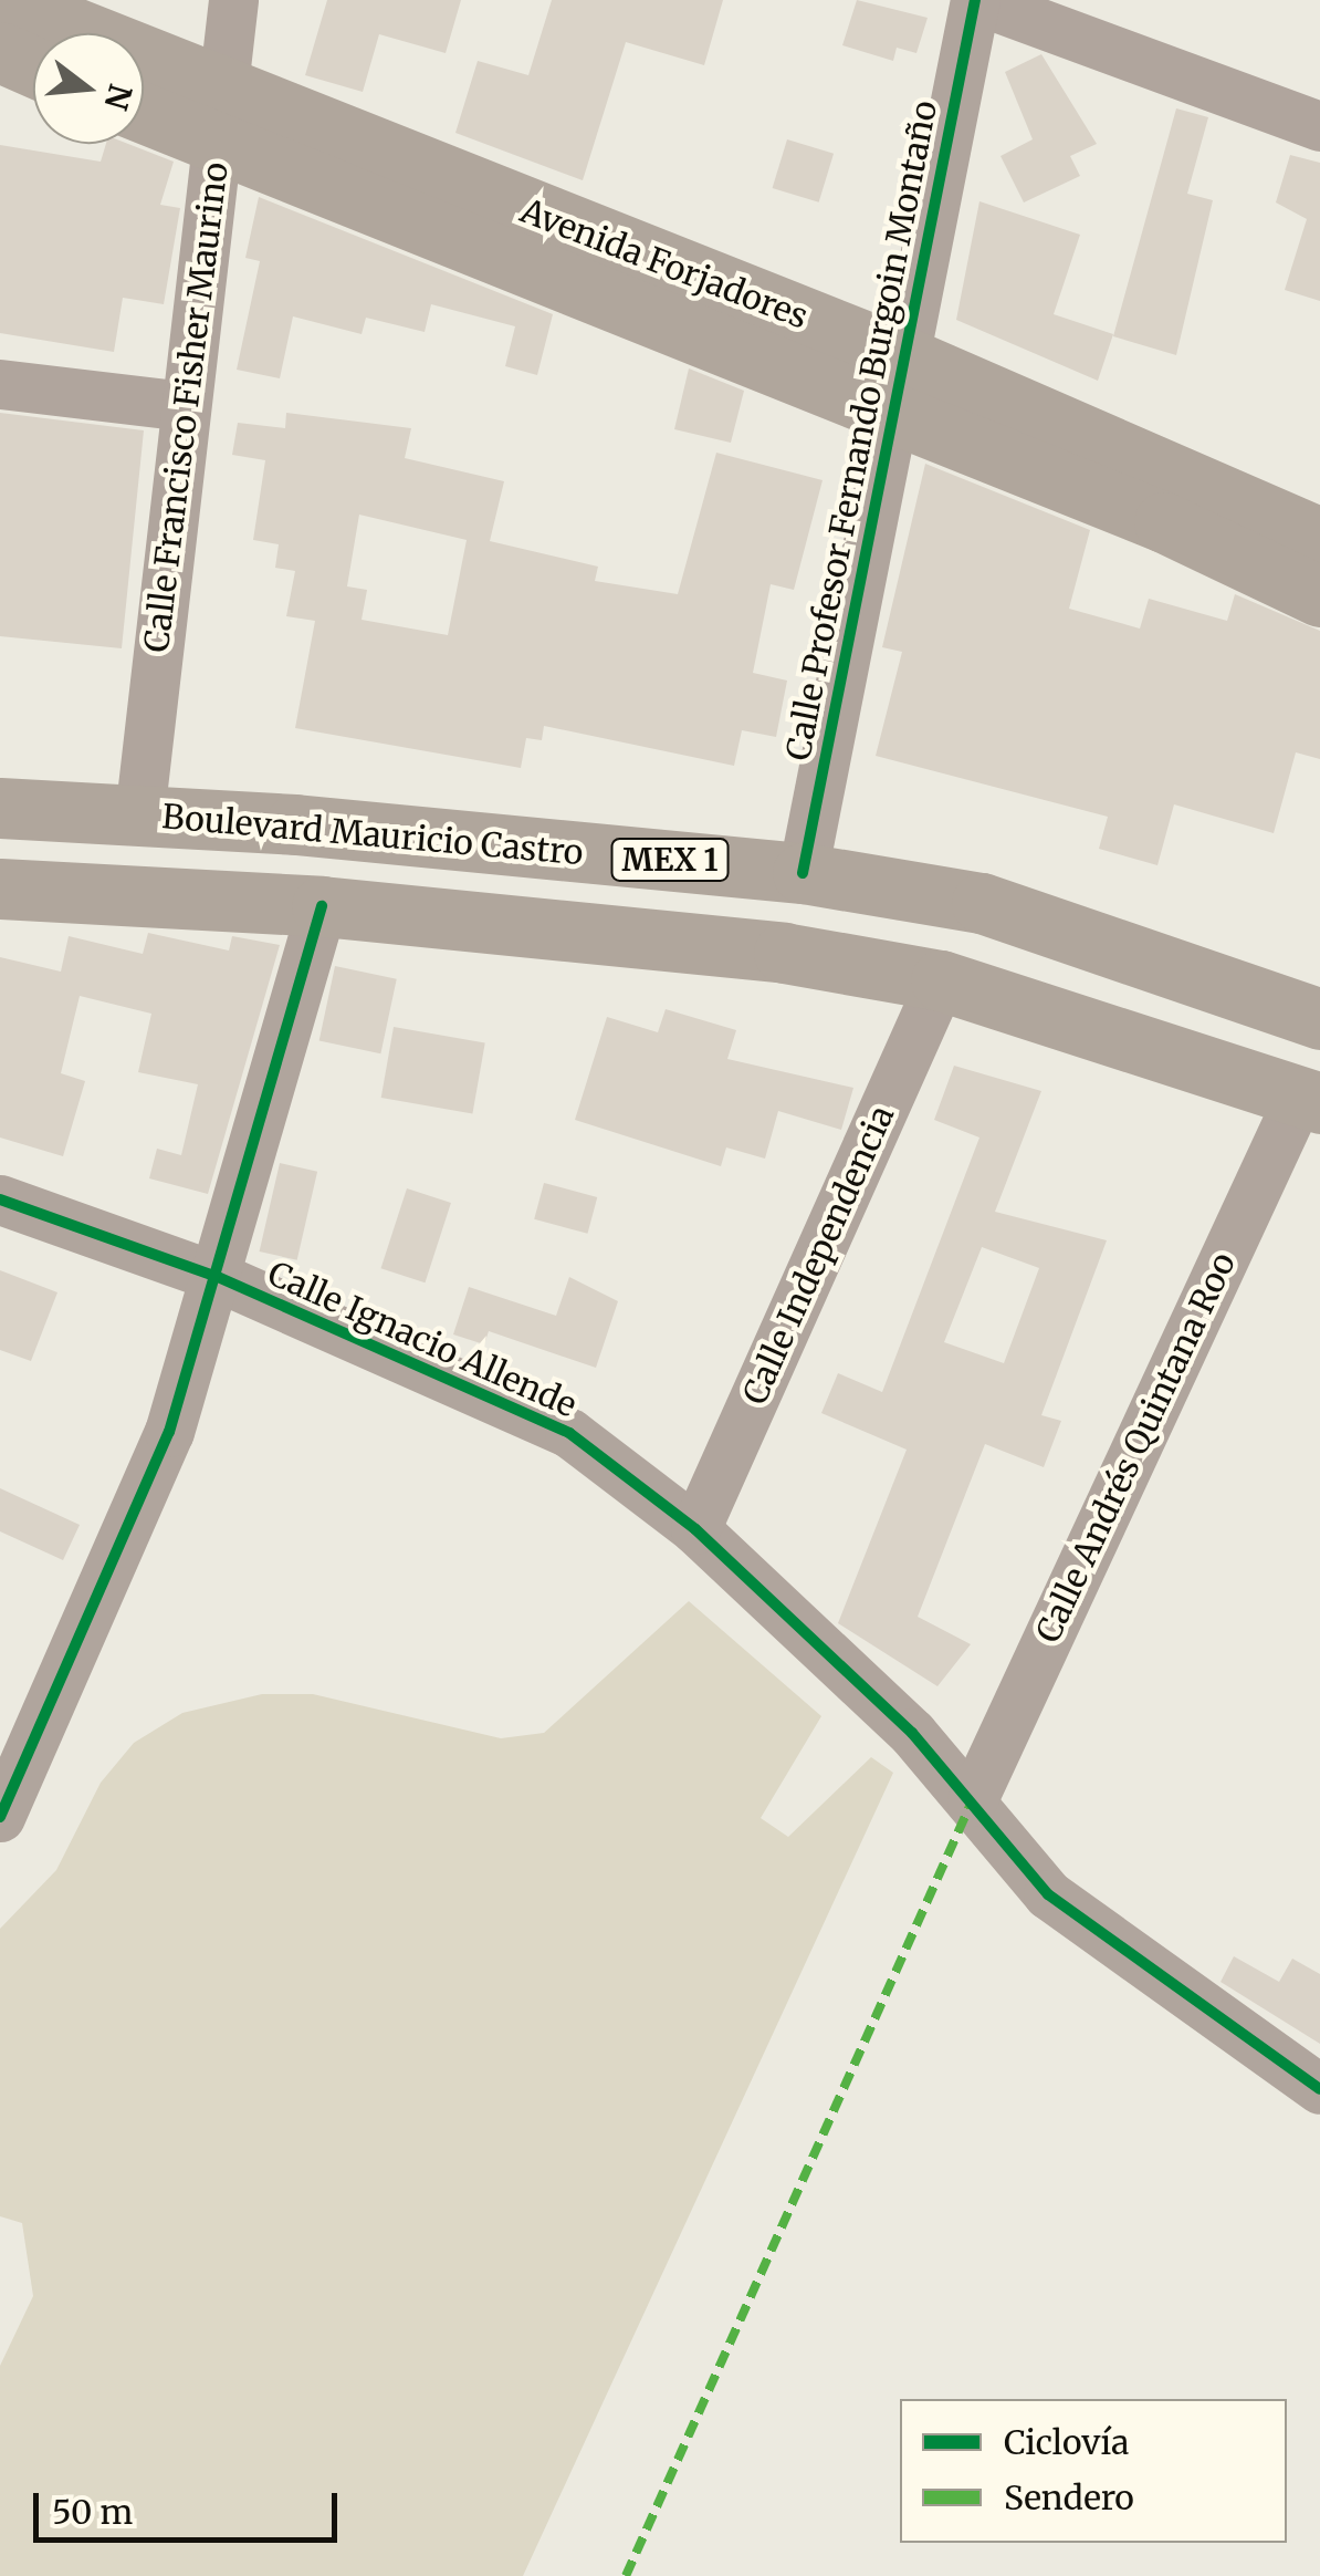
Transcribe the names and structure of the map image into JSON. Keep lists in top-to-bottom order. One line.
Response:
{"streets":{"main road":["Avenida Forjadores","Boulevard Mauricio Castro","MEX 1"],"street":["Calle Francisco Fisher Maurino","Calle Profesor Fernando Burgoin Montaño","Calle Independencia","Calle Ignacio Allende","Calle Andrés Quintana Roo"]},"crossings":[["Avenida Forjadores","Calle Francisco Fisher Maurino"],["Avenida Forjadores","Calle Profesor Fernando Burgoin Montaño"],["Calle Francisco Fisher Maurino","Boulevard Mauricio Castro"],["Calle Profesor Fernando Burgoin Montaño","Boulevard Mauricio Castro"],["Calle Independencia","Calle Ignacio Allende"],["Calle Ignacio Allende","Calle Andrés Quintana Roo"]],"legend":["Ciclovía","Sendero"],"scale_bar":"50 m","north":"right"}
